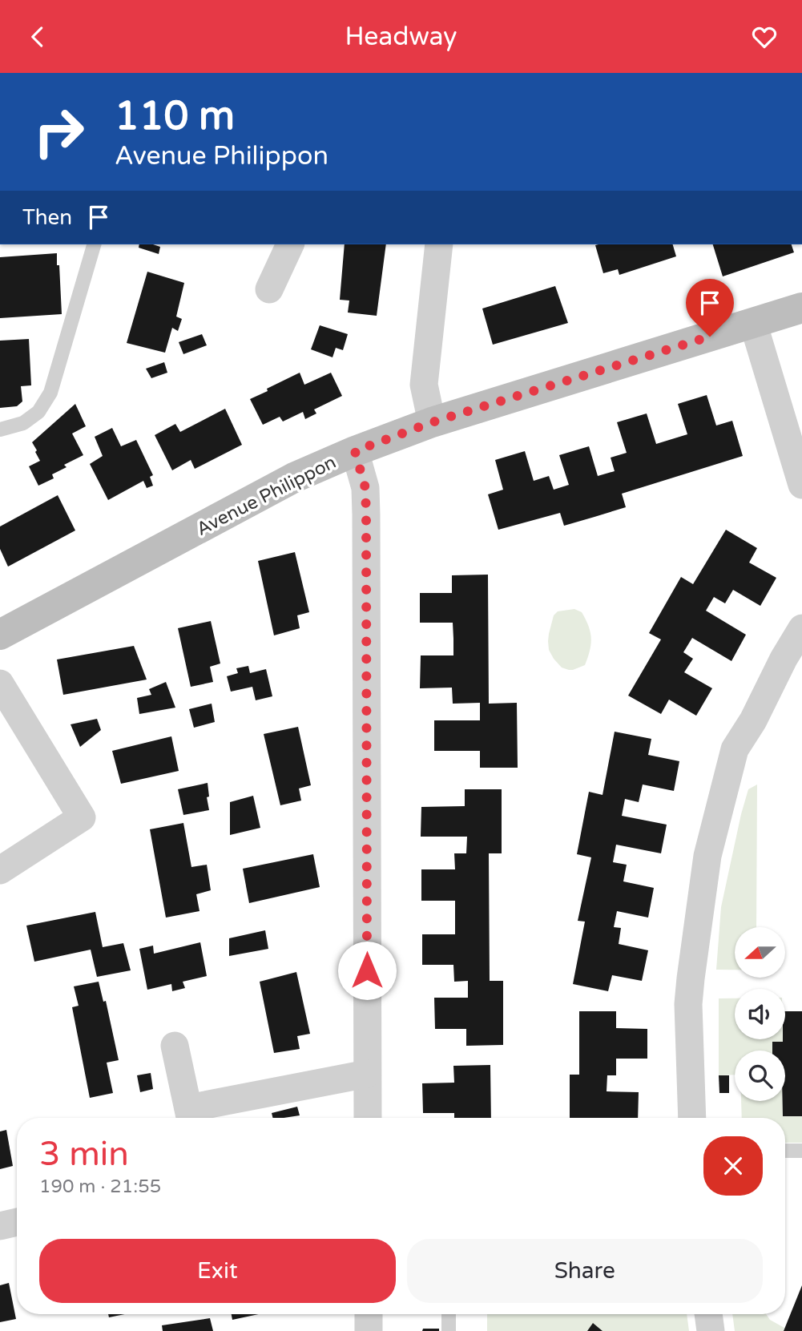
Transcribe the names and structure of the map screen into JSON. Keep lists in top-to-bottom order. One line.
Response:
{"streets":{"street":["Avenue Philippon"]},"north":"left","page":{"header":"Headway","turn":["110 m","Avenue Philippon"],"then":"Then","heading":["3 min","190 m · 21:55"],"buttons":["Exit","Share"]}}
